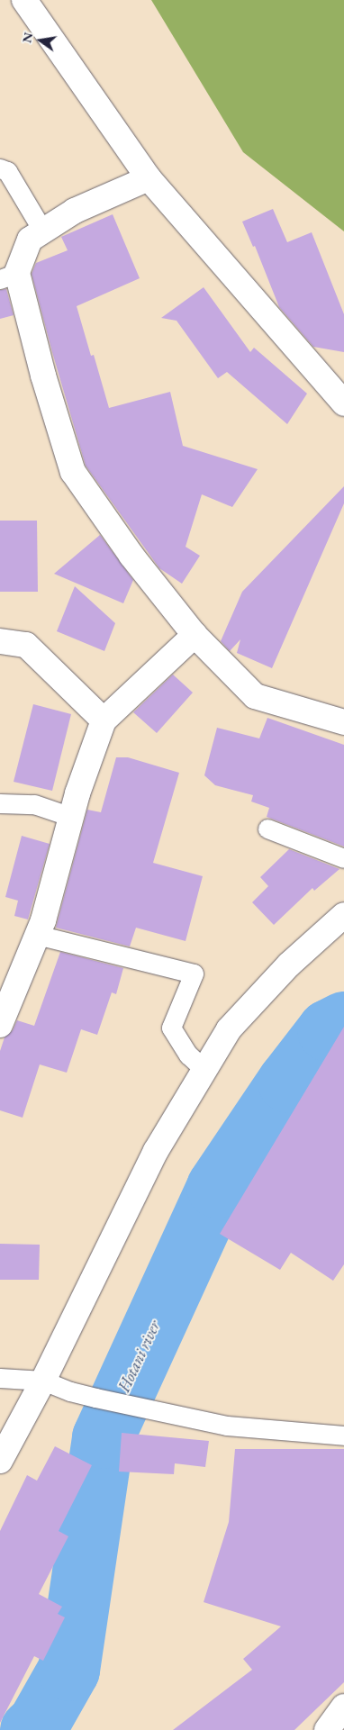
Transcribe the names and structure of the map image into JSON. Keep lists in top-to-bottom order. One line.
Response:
{"water":["Hotani river"],"north":"left"}
